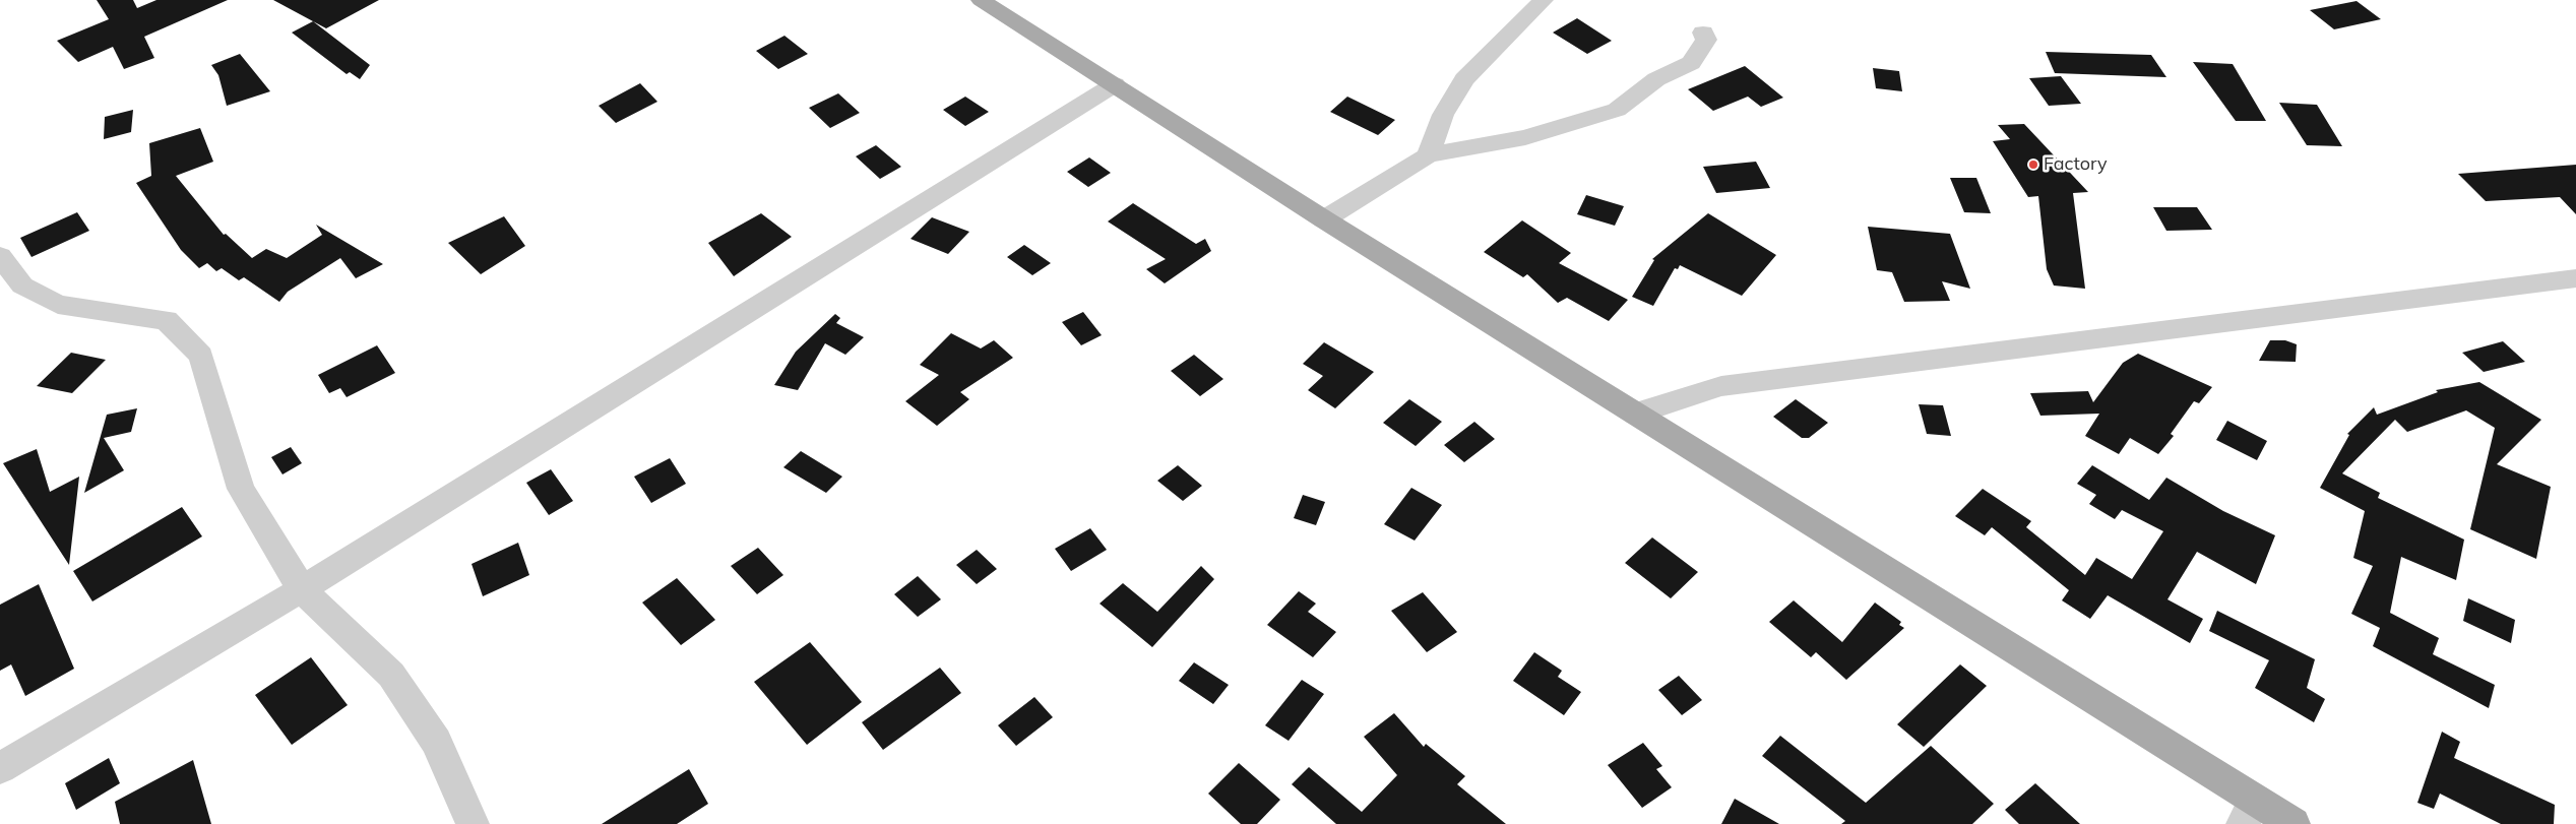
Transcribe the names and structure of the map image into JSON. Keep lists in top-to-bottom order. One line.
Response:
{"places":["Factory"]}
